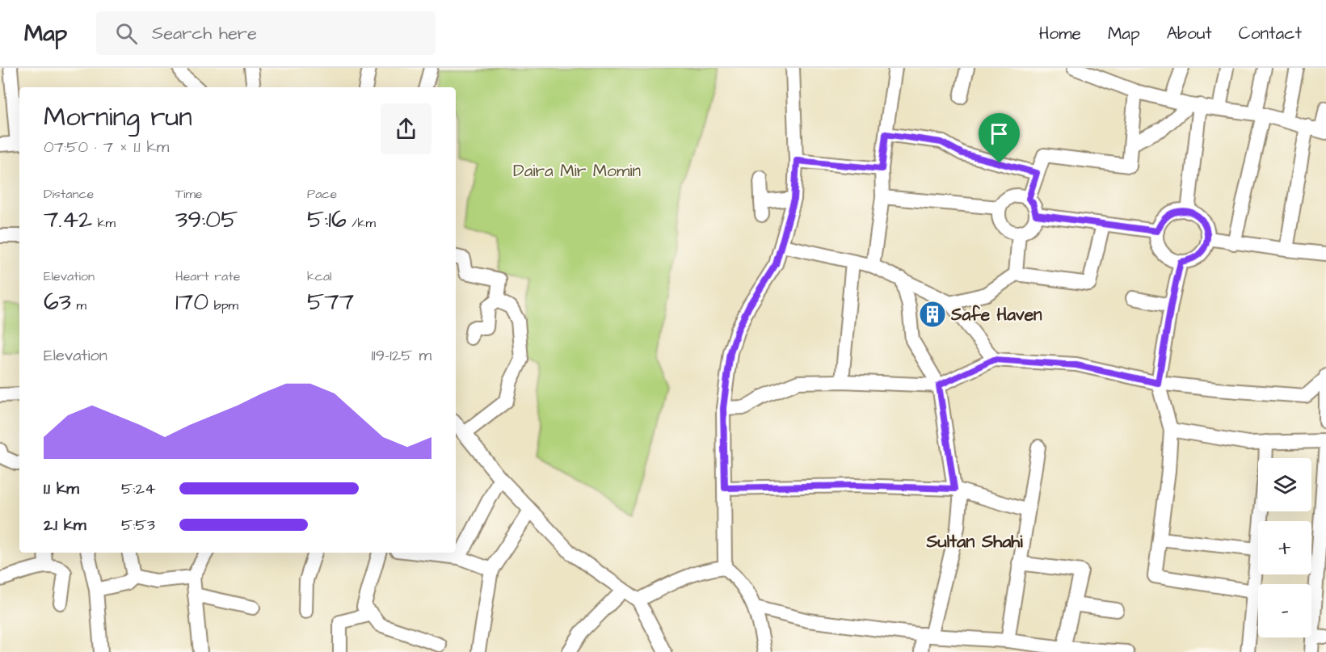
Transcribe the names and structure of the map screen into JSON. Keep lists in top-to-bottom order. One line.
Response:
{"districts":["Sultan Shahi"],"parks":["Daira Mir Momin"],"places":{"building":["Safe Haven"]},"page":{"header":"Map","search":"Search here","nav":["Home","Map","About","Contact"],"heading":["Morning run","07:50 · 7 × 1.1 km"],"stats":[["Distance","7.42 km"],["Time","39:05"],["Pace","5:16 /km"],["Elevation","63 m"],["Heart rate","170 bpm"],["kcal","577"]],"chart":["Elevation","119–125 m"],"map_buttons":["+","−"],"list":[{"name":"1.1 km","note":"5:24"},{"name":"2.1 km","note":"5:53"}]}}
